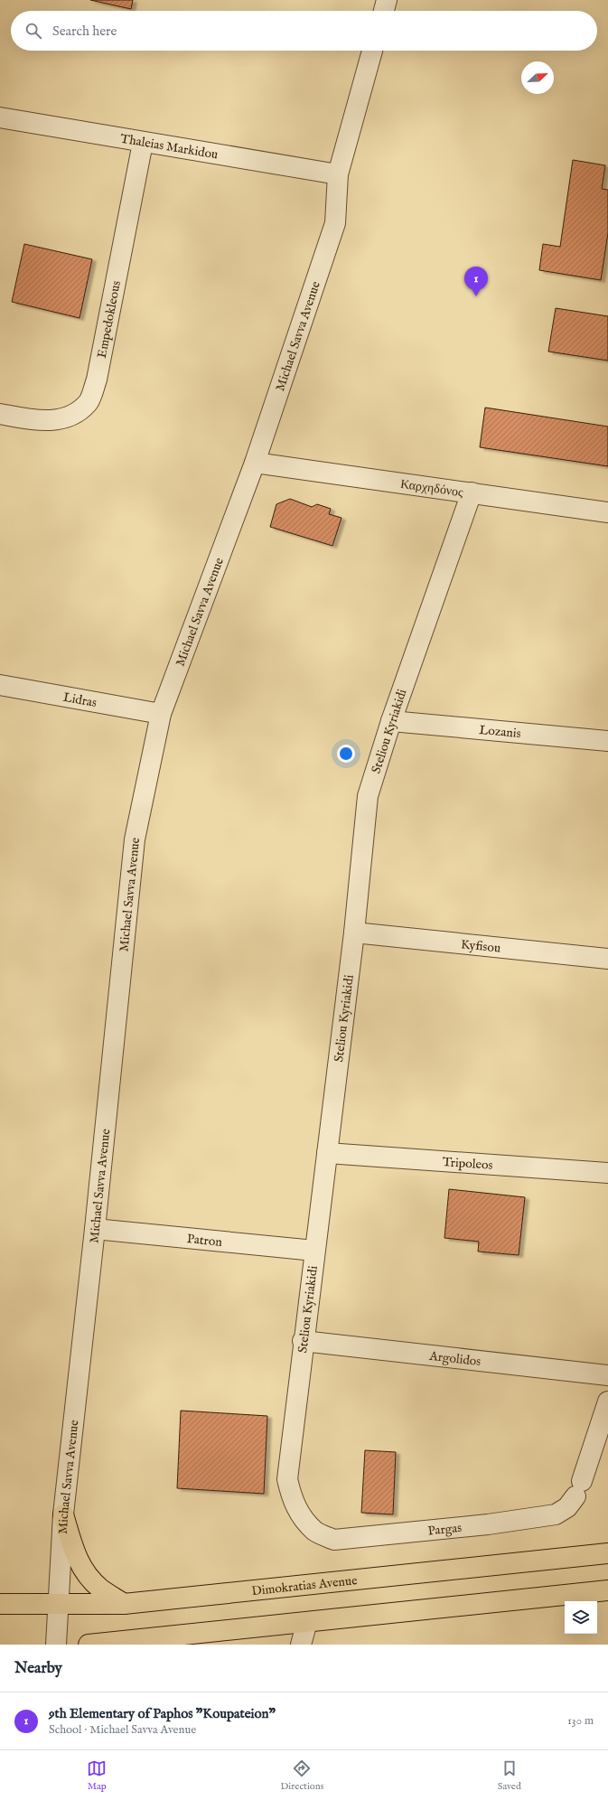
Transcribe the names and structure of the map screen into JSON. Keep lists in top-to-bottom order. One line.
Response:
{"streets":{"highway":["Dimokratias Avenue"],"street":["Thaleias Markidou","Empedokleous","Michael Savva Avenue","Καρχηδόνος","Lidras","Steliou Kyriakidi","Lozanis","Kyfisou","Tripoleos","Patron","Argolidos","Pargas"]},"crossings":[["Thaleias Markidou","Empedokleous"],["Thaleias Markidou","Michael Savva Avenue"],["Michael Savva Avenue","Καρχηδόνος"],["Michael Savva Avenue","Lidras"],["Michael Savva Avenue","Patron"],["Michael Savva Avenue","Dimokratias Avenue"],["Καρχηδόνος","Steliou Kyriakidi"],["Steliou Kyriakidi","Lozanis"],["Steliou Kyriakidi","Kyfisou"],["Steliou Kyriakidi","Tripoleos"],["Steliou Kyriakidi","Patron"],["Steliou Kyriakidi","Argolidos"],["Steliou Kyriakidi","Pargas"]],"north":"top right","page":{"search":"Search here","pins":"1","heading":"Nearby","list":[{"mark":"1","name":"9th Elementary of Paphos \"Koupateion\"","note":"School · Michael Savva Avenue","value":"130 m"}],"nav":["Map","Directions","Saved"]}}
